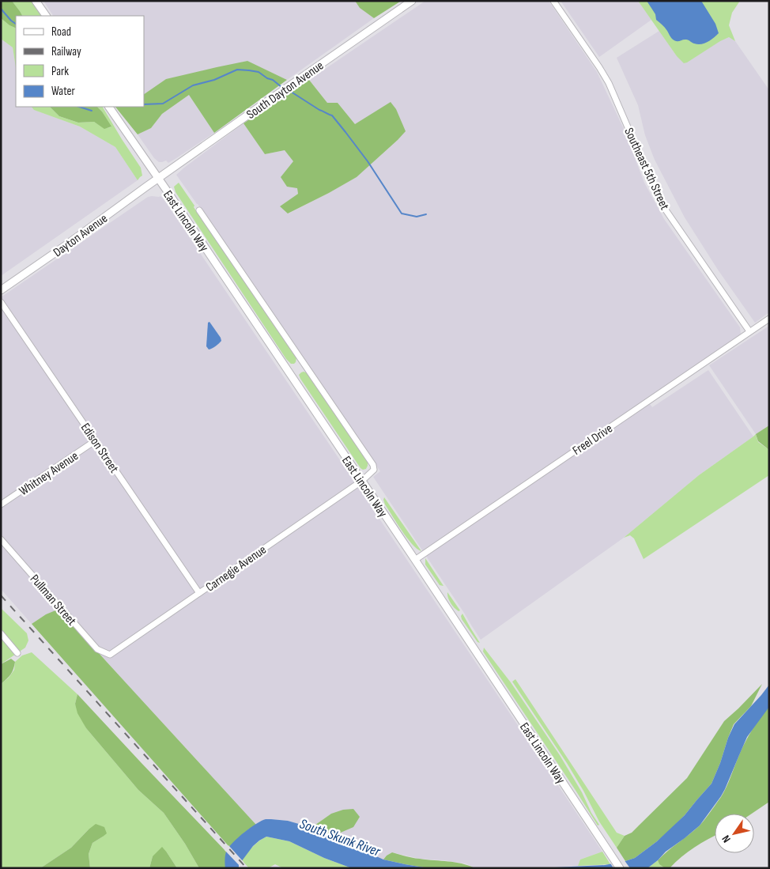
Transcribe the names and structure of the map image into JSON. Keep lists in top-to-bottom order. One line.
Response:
{"streets":{"main road":["South Dayton Avenue","East Lincoln Way","Dayton Avenue"],"street":["Southeast 5th Street","Freel Drive","Edison Street","Whitney Avenue","Carnegie Avenue","Pullman Street"]},"crossings":[["South Dayton Avenue","East Lincoln Way"],["South Dayton Avenue","Dayton Avenue"],["Southeast 5th Street","Freel Drive"],["East Lincoln Way","Dayton Avenue"],["East Lincoln Way","Freel Drive"],["East Lincoln Way","Carnegie Avenue"],["Edison Street","Whitney Avenue"],["Edison Street","Carnegie Avenue"],["Carnegie Avenue","Pullman Street"]],"water":["South Skunk River"],"legend":["Road","Railway","Park","Water"],"north":"bottom left"}
